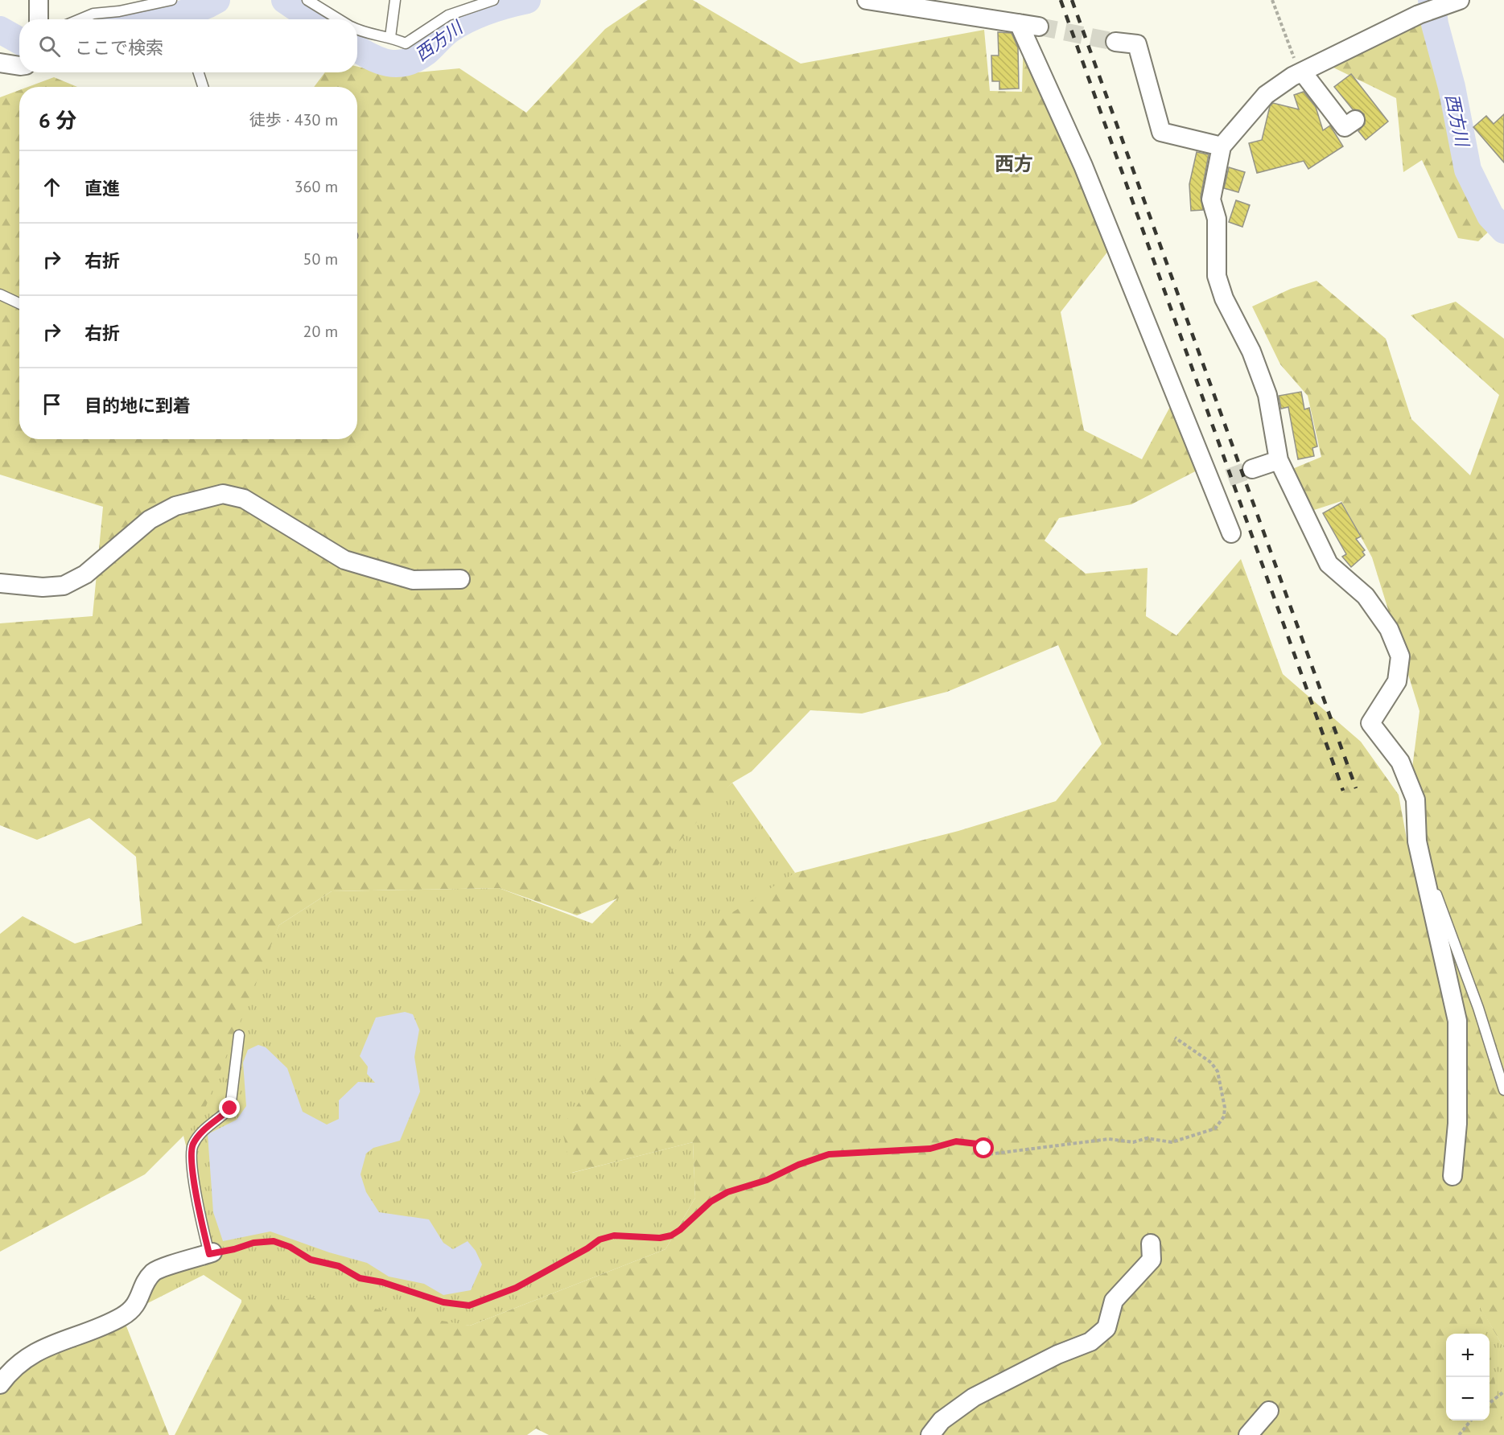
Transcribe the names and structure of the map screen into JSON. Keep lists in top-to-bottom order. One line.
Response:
{"districts":["西方"],"water":["西方川"],"page":{"search":"ここで検索","heading":["6 分","徒歩 · 430 m"],"list":[["直進","360 m"],["右折","50 m"],["右折","20 m"],"目的地に到着"],"map_buttons":["+","−"]}}
